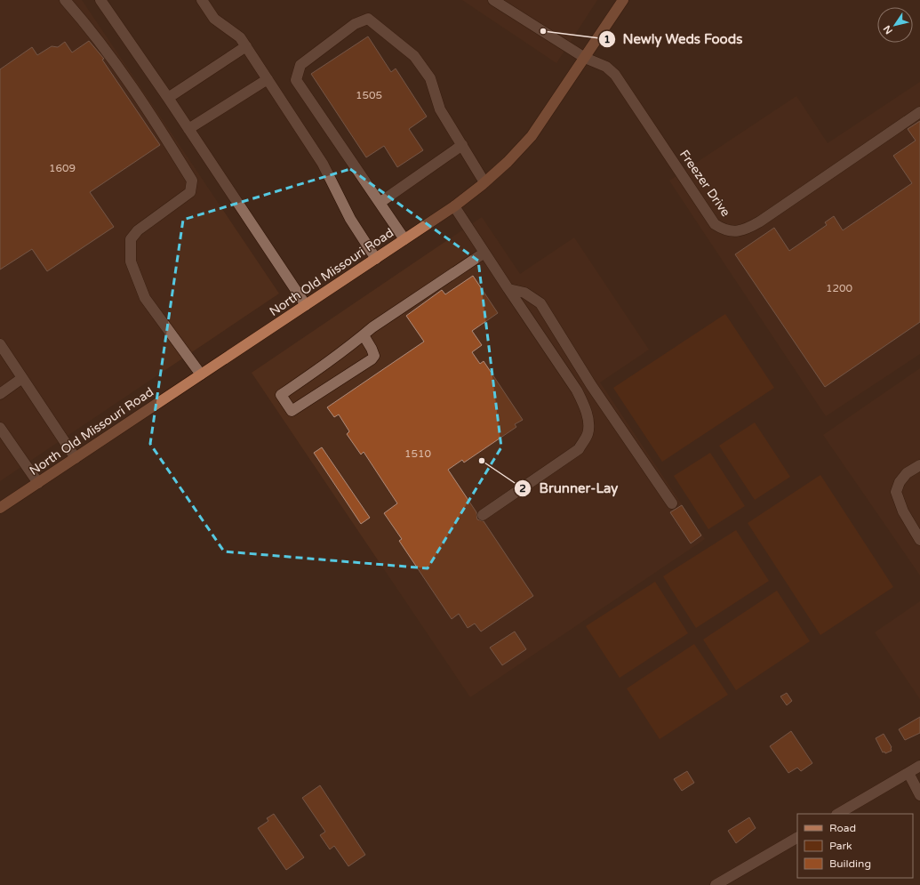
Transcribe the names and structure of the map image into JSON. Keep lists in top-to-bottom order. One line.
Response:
{"streets":{"main road":["North Old Missouri Road"],"street":["Freezer Drive"]},"crossings":[["Freezer Drive","North Old Missouri Road"]],"places":["Newly Weds Foods","Brunner-Lay"],"house_numbers":["1505","1609","1200","1510"],"legend":["Road","Park","Building"],"north":"bottom left"}
